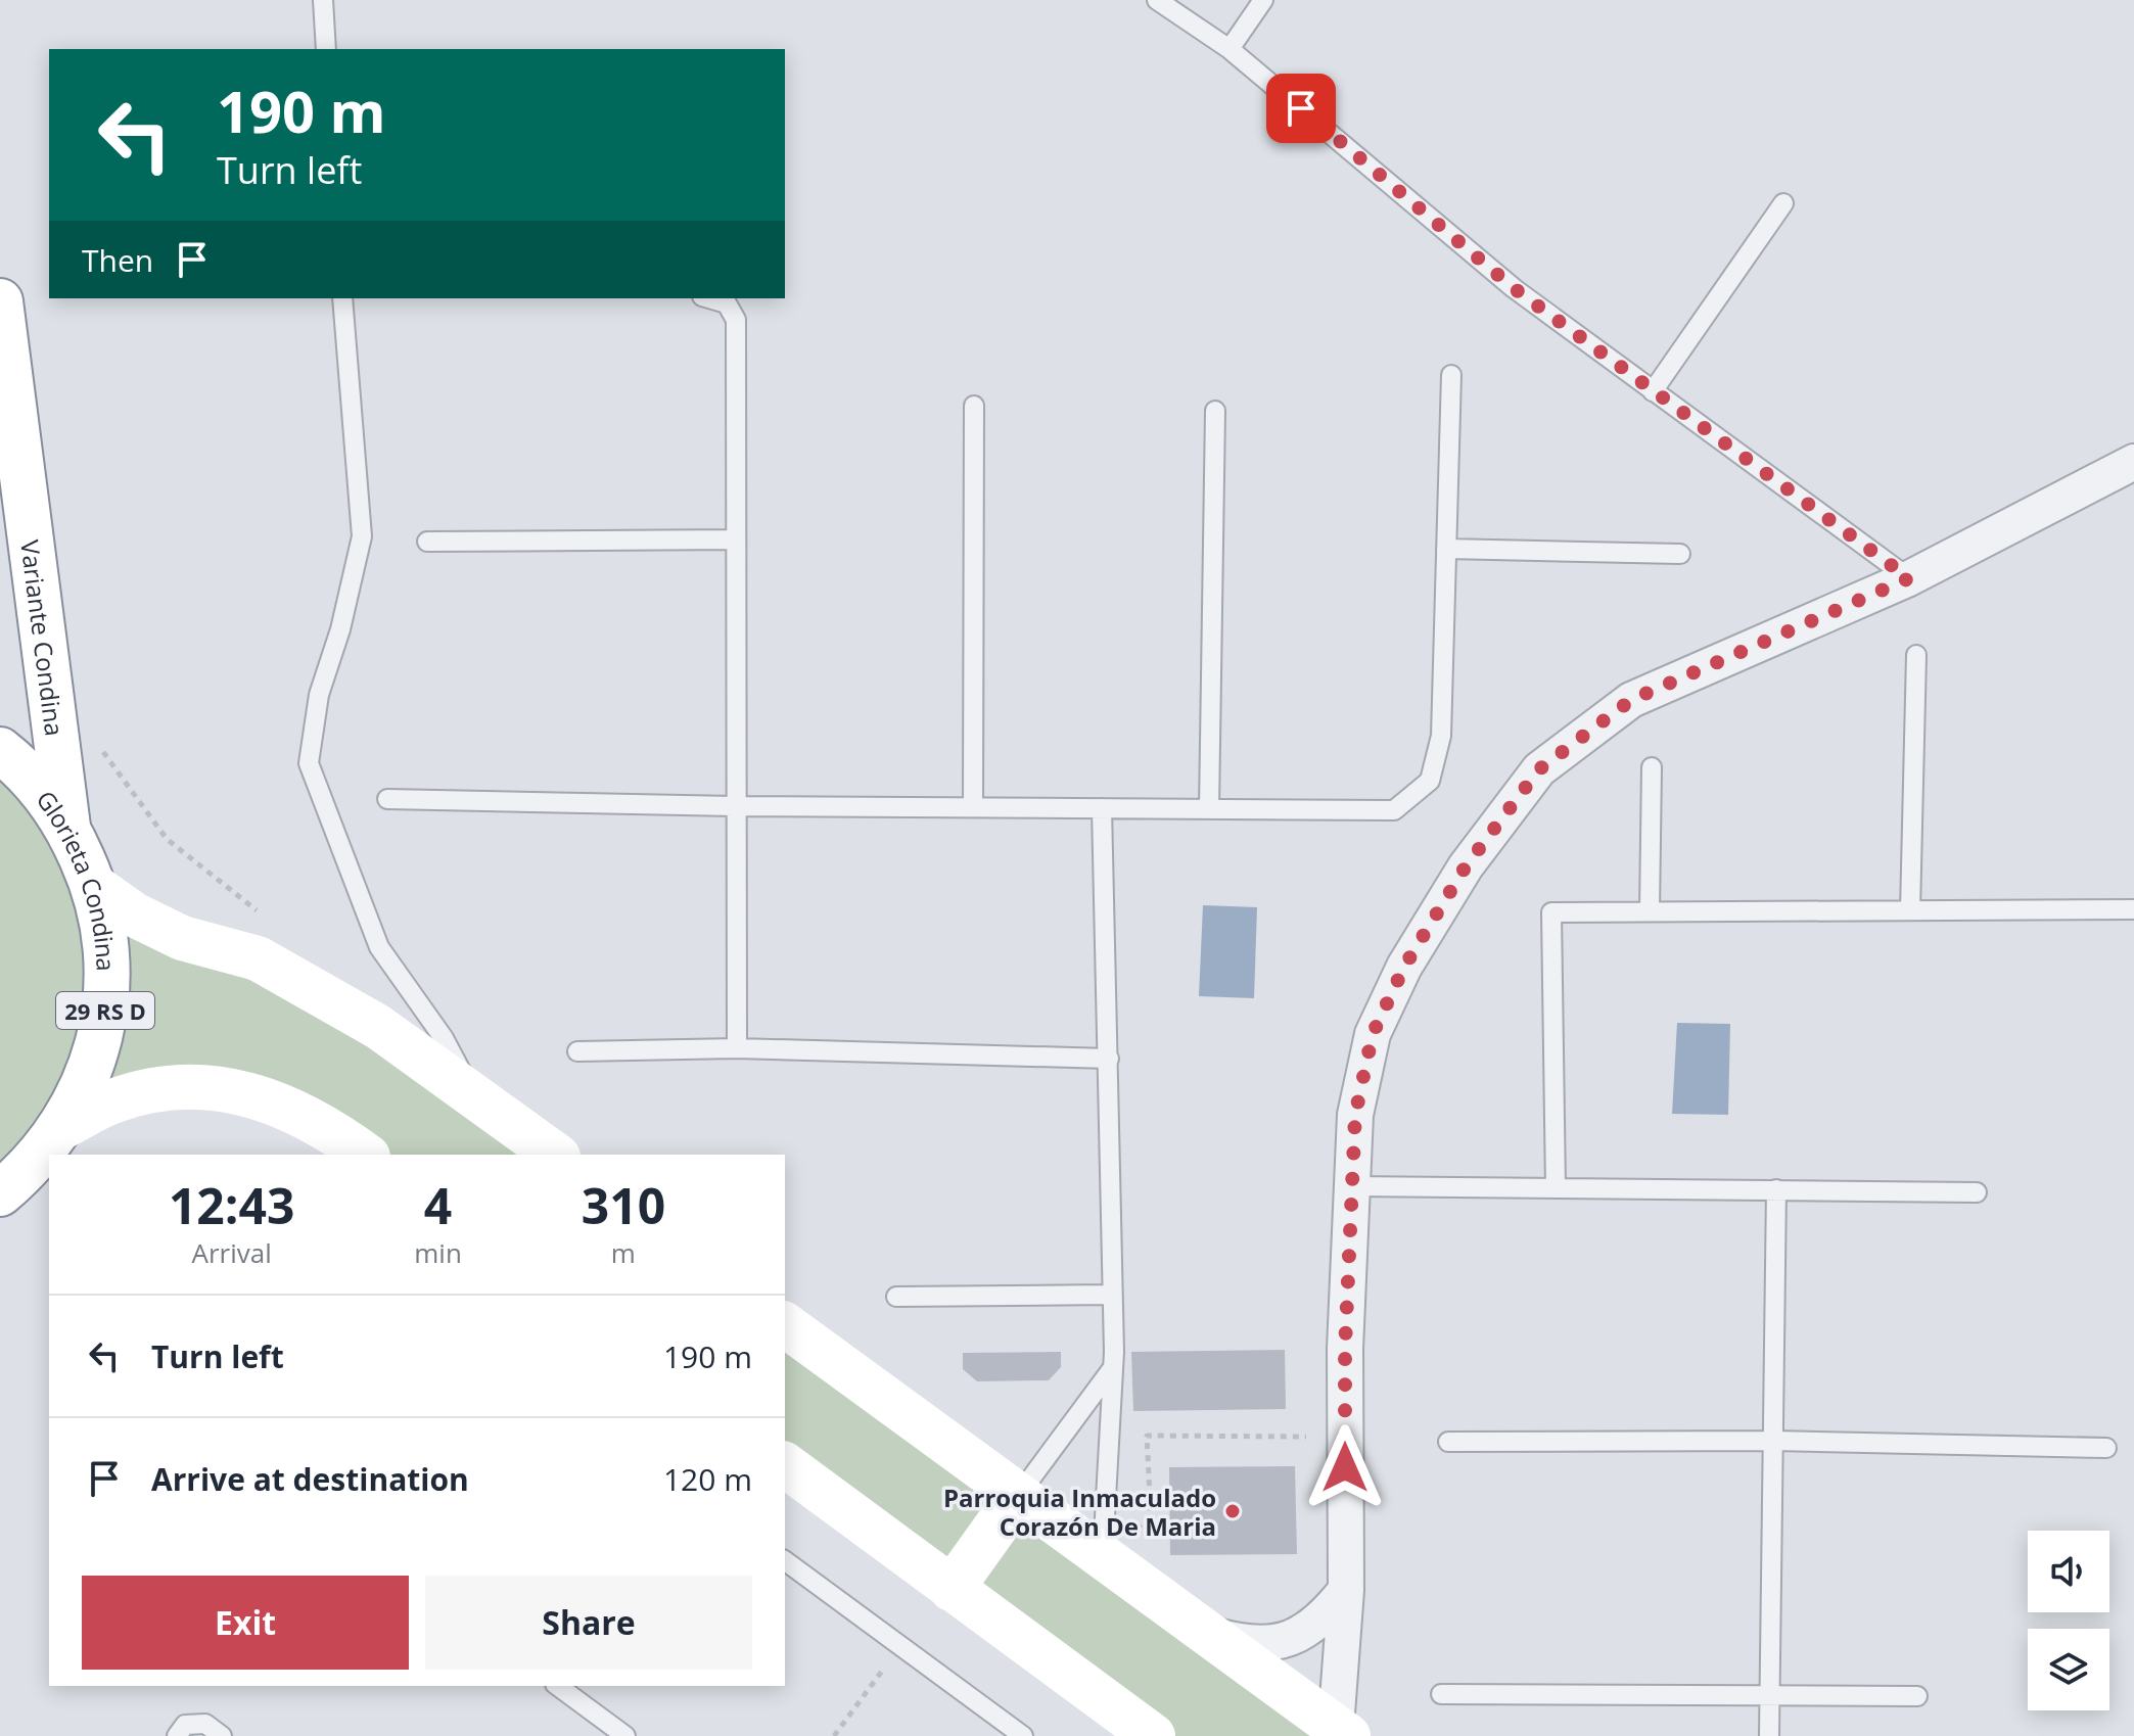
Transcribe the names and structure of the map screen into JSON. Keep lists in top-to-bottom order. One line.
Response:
{"streets":{"main road":["Variante Condina","Glorieta Condina","29 RS D"]},"crossings":[["Variante Condina","Glorieta Condina"]],"places":["Parroquia Inmaculado Corazón De Maria"],"page":{"turn":["190 m","Turn left"],"then":"Then","eta":["12:43","Arrival","4","min","310","m"],"list":[{"name":"Turn left","value":"190 m"},{"name":"Arrive at destination","value":"120 m"}],"buttons":["Exit","Share"]}}
